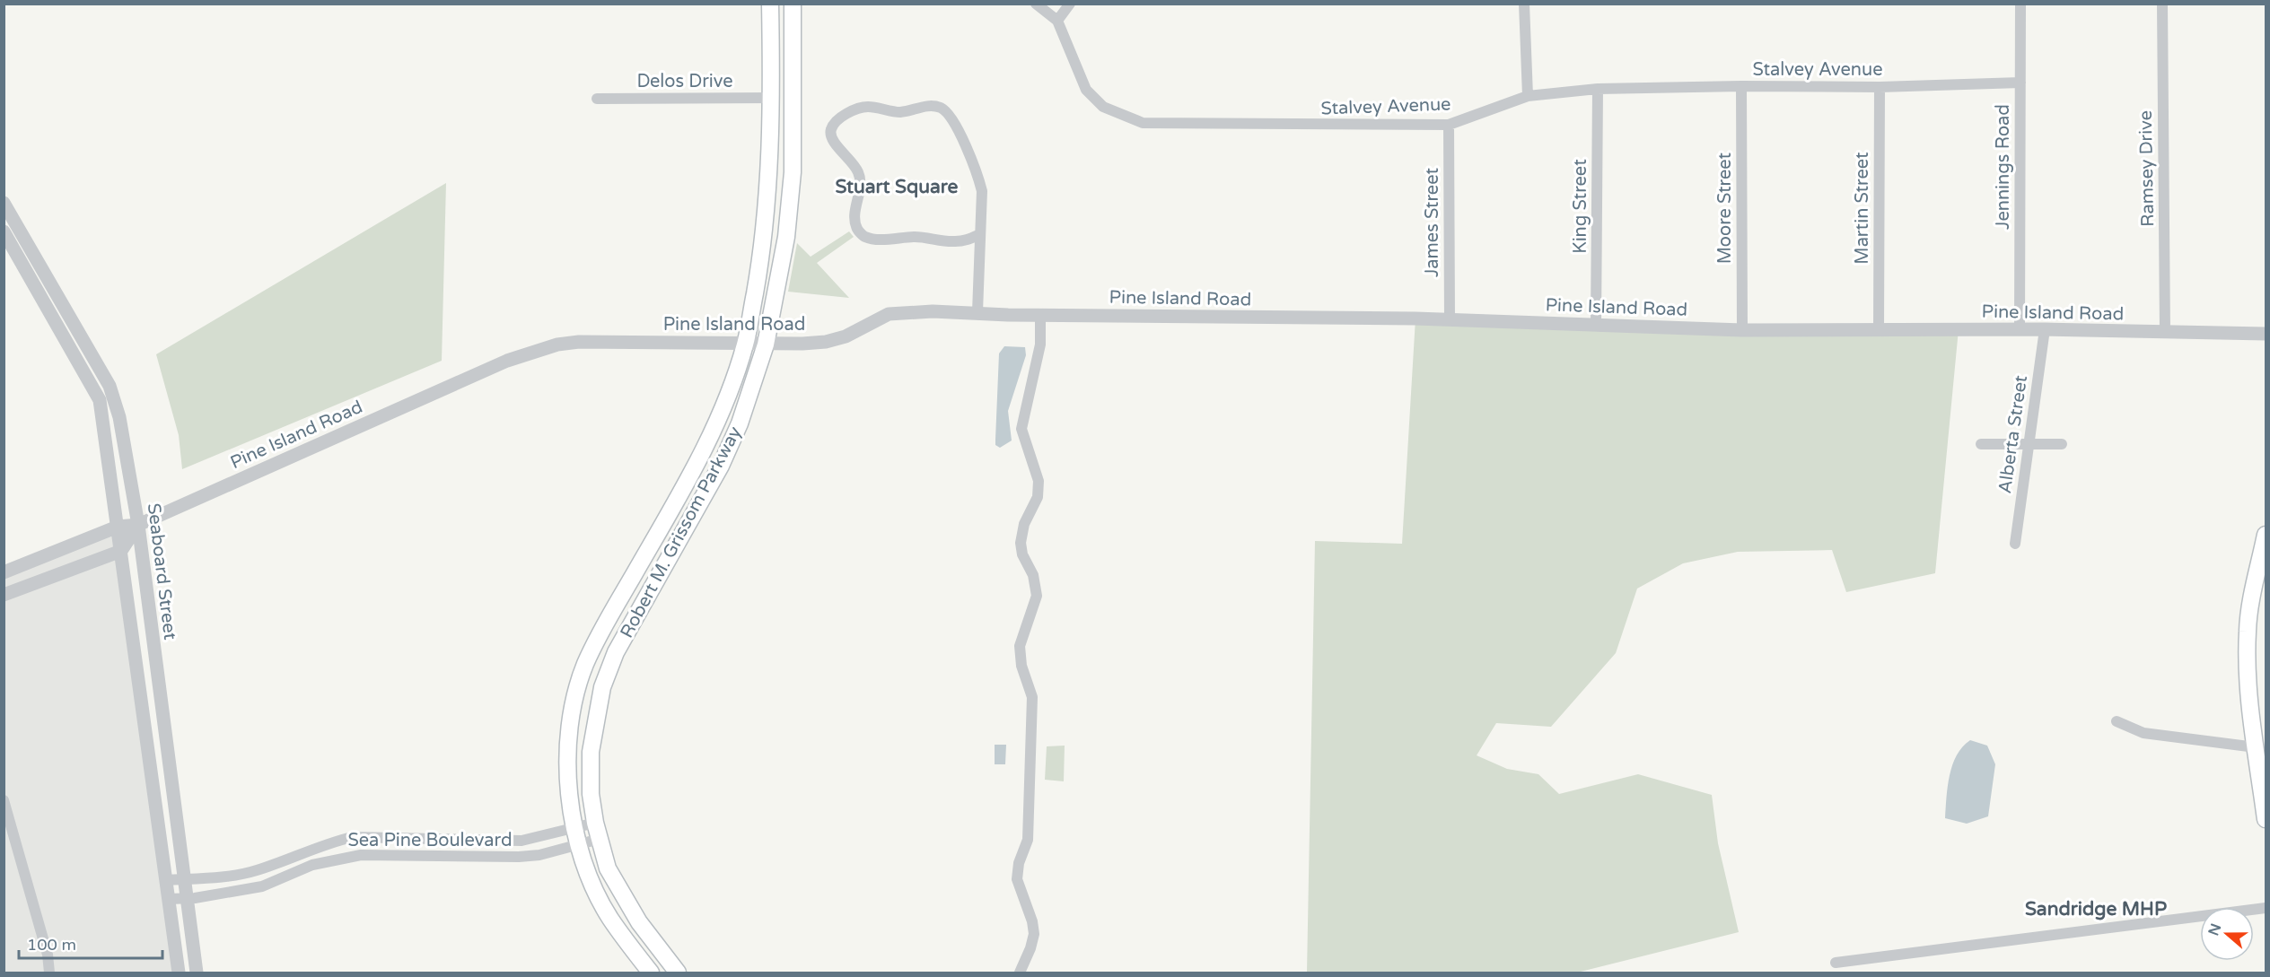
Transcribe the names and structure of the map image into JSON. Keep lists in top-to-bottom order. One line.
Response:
{"streets":{"main road":["Robert M. Grissom Parkway"],"street":["Stalvey Avenue","Delos Drive","Jennings Road","Ramsey Drive","King Street","Moore Street","Martin Street","James Street","Pine Island Road","Alberta Street","Seaboard Street","Sea Pine Boulevard"]},"crossings":[["Stalvey Avenue","Jennings Road"],["Stalvey Avenue","King Street"],["Stalvey Avenue","Moore Street"],["Stalvey Avenue","Martin Street"],["Stalvey Avenue","James Street"],["Delos Drive","Robert M. Grissom Parkway"],["Jennings Road","Pine Island Road"],["Ramsey Drive","Pine Island Road"],["King Street","Pine Island Road"],["Moore Street","Pine Island Road"],["Martin Street","Pine Island Road"],["James Street","Pine Island Road"],["Pine Island Road","Alberta Street"],["Pine Island Road","Robert M. Grissom Parkway"],["Pine Island Road","Seaboard Street"],["Robert M. Grissom Parkway","Sea Pine Boulevard"],["Seaboard Street","Sea Pine Boulevard"]],"districts":["Stuart Square","Sandridge MHP"],"scale_bar":"100 m","north":"left"}
